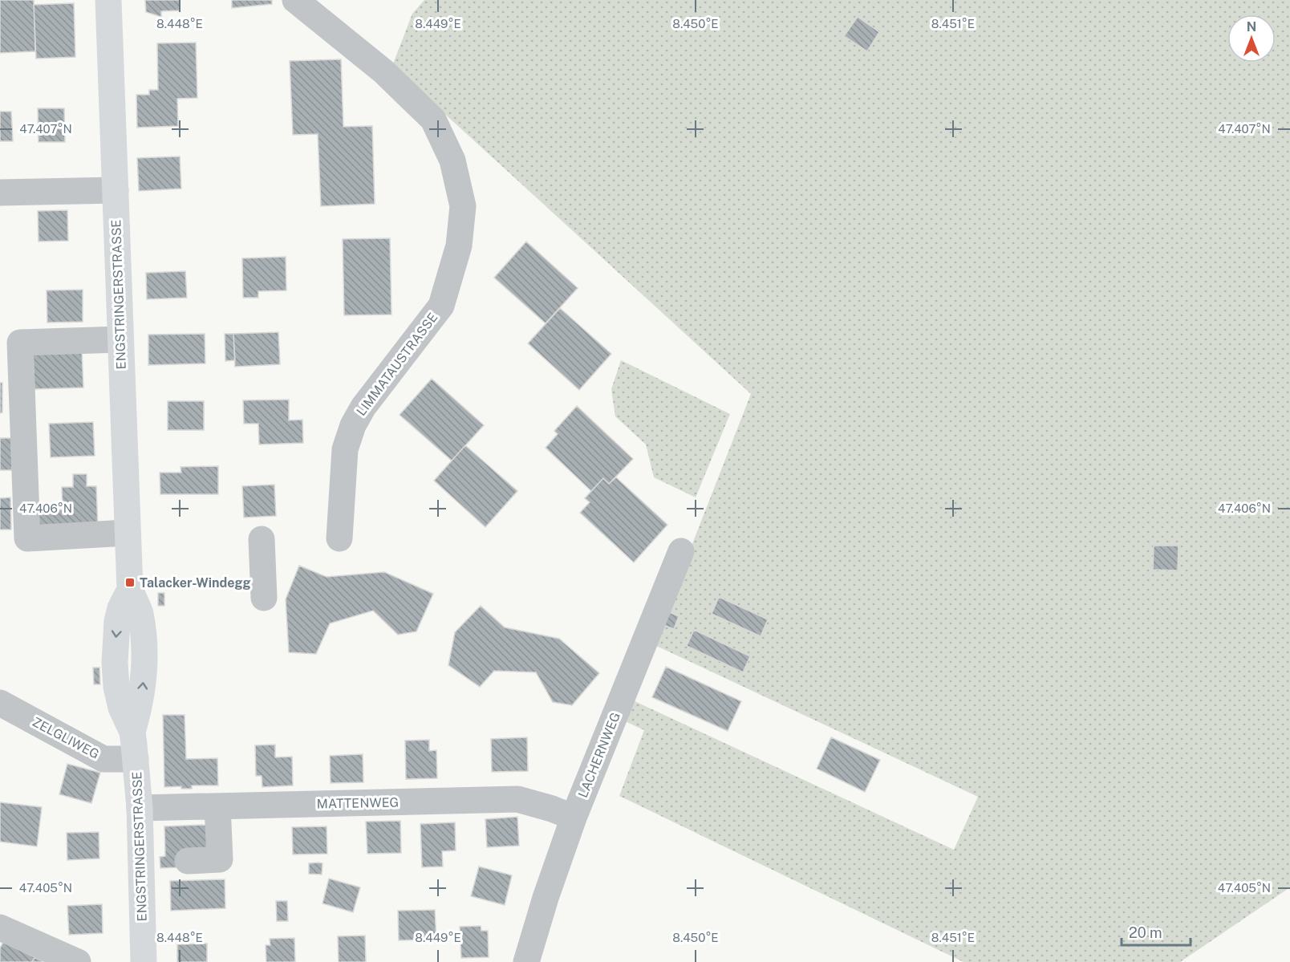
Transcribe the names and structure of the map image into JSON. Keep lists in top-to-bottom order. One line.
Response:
{"streets":{"main road":["ENGSTRINGERSTRASSE"],"street":["LIMMATAUSTRASSE","ZELGLIWEG","LACHERNWEG","MATTENWEG"]},"crossings":[["ENGSTRINGERSTRASSE","ZELGLIWEG"],["ENGSTRINGERSTRASSE","MATTENWEG"],["LACHERNWEG","MATTENWEG"]],"places":{"transit":["Talacker-Windegg"]},"scale_bar":"20 m","north":"top","coordinates":["8.448°E","8.449°E","8.450°E","8.451°E","47.407°N","47.406°N","47.405°N"]}
